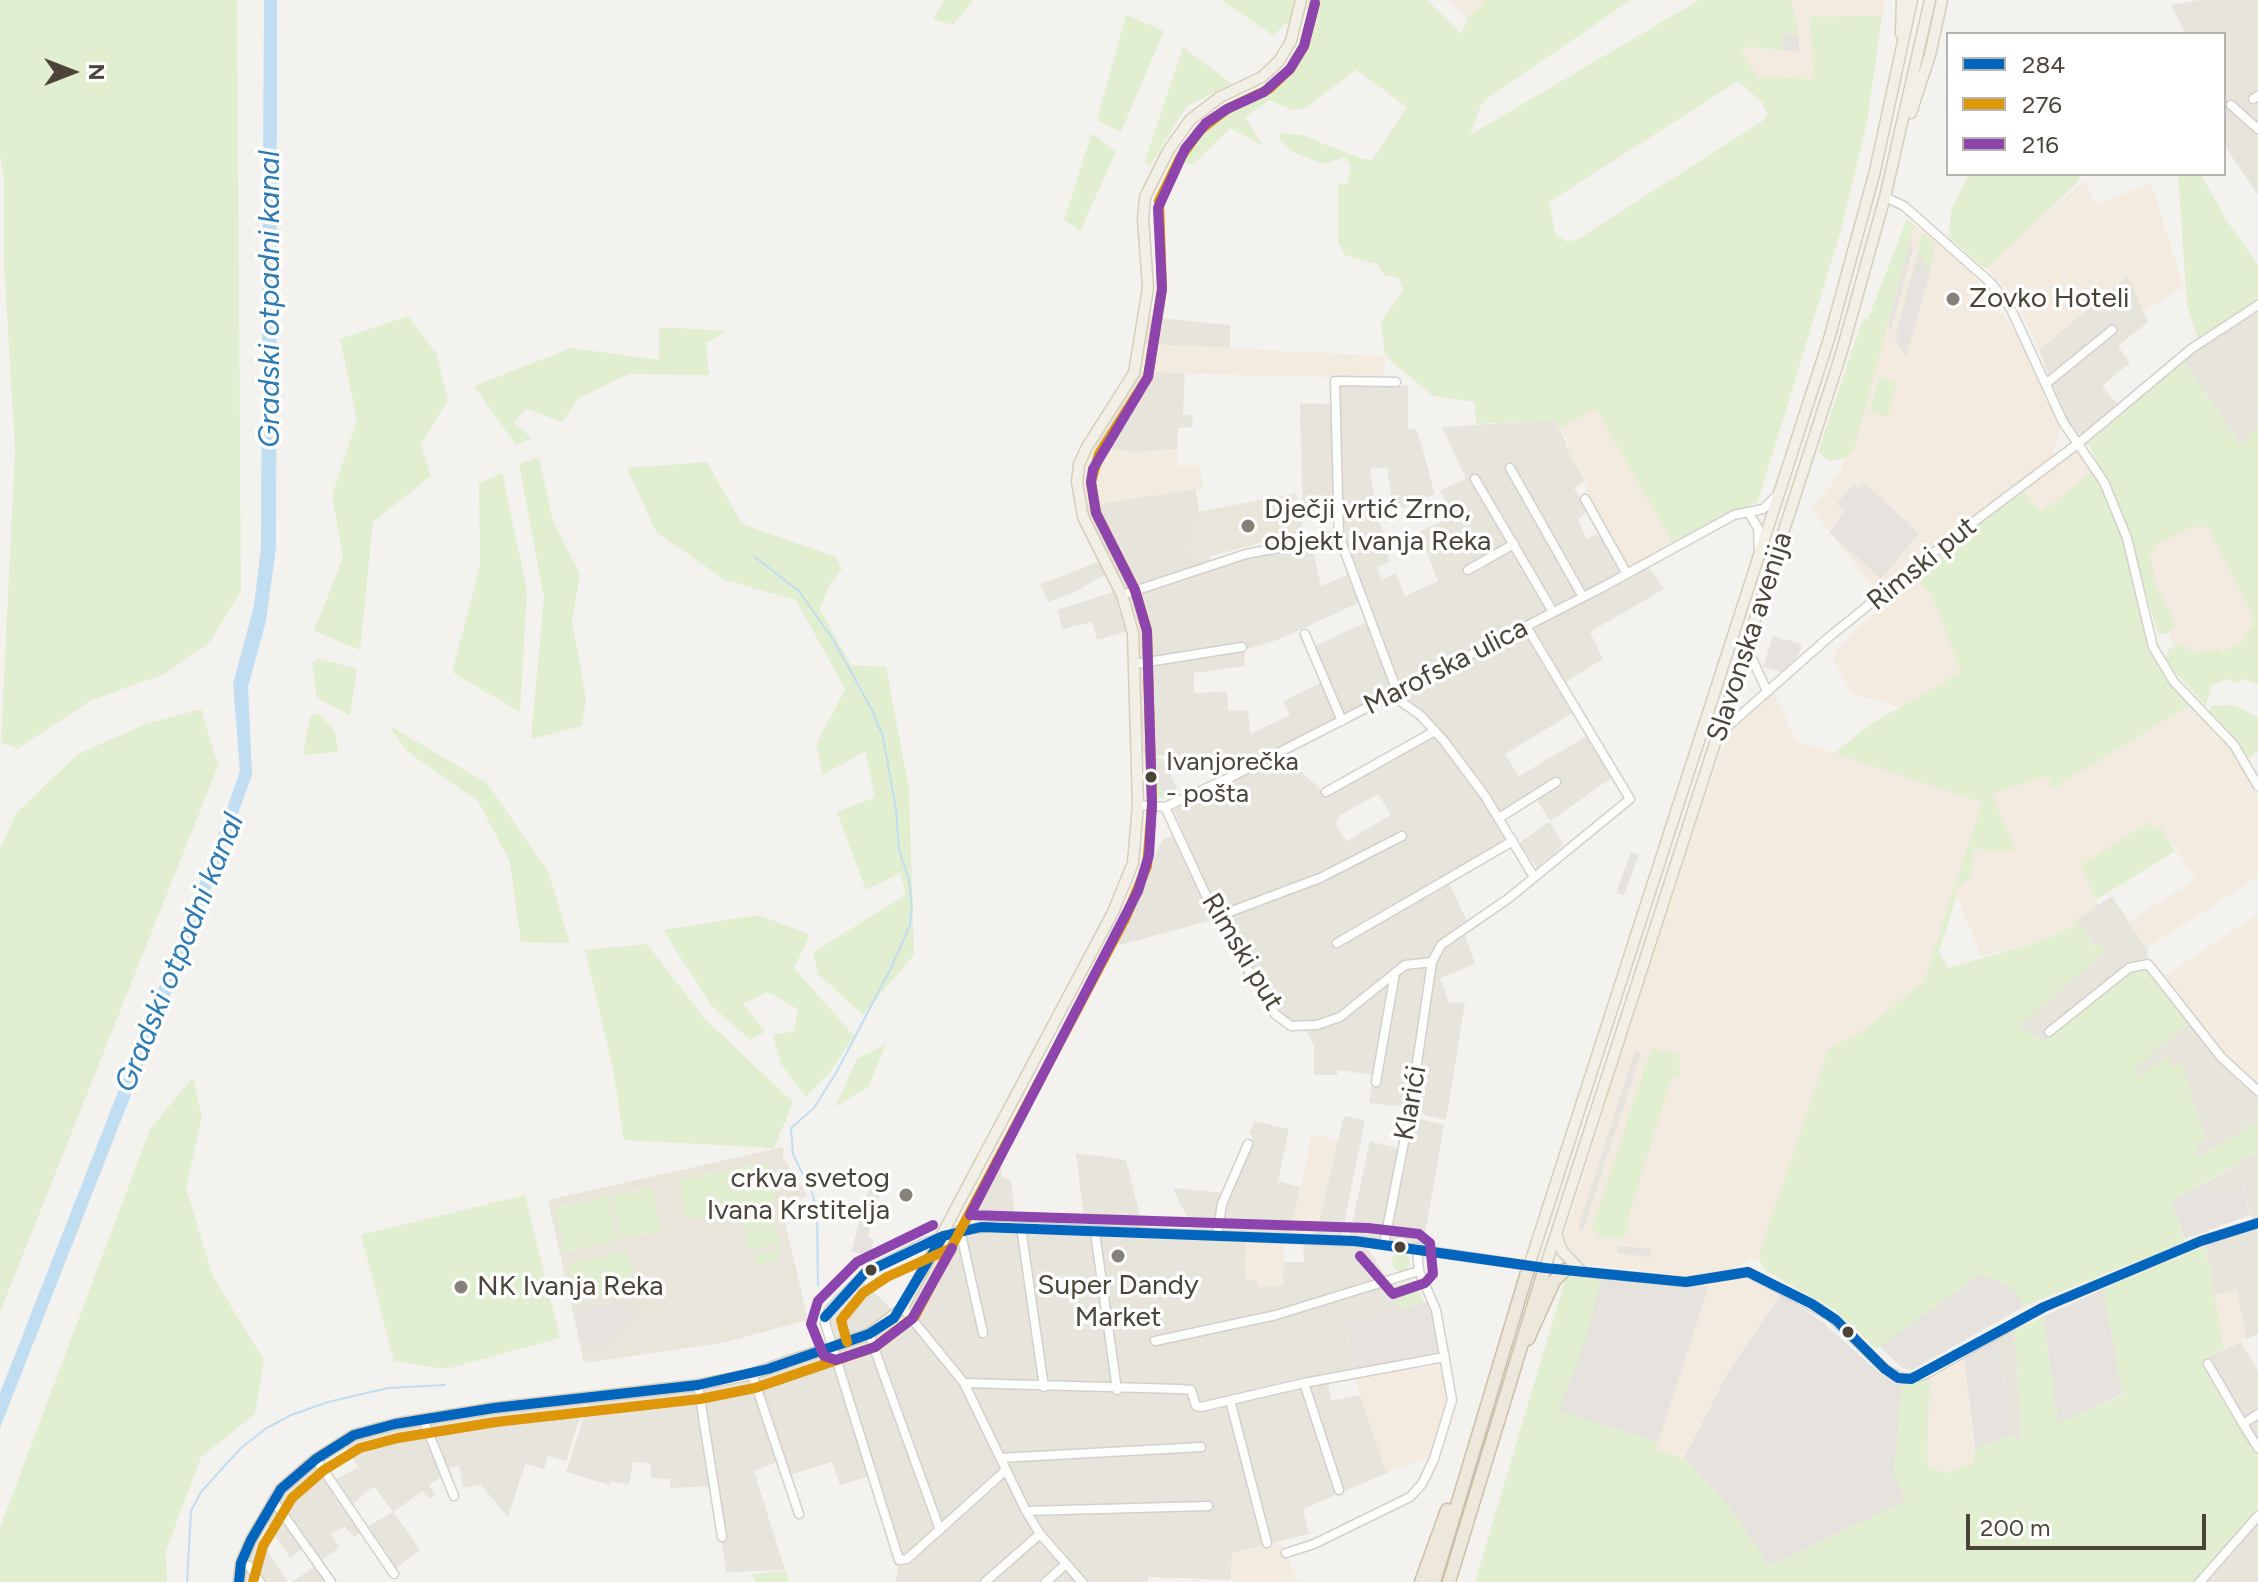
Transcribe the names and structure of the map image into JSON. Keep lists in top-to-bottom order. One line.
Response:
{"streets":{"main road":["Slavonska avenija"],"street":["Rimski put","Marofska ulica","Klarići"]},"crossings":[["Rimski put","Slavonska avenija"],["Rimski put","Marofska ulica"],["Rimski put","Klarići"],["Slavonska avenija","Marofska ulica"]],"water":["Gradski otpadni kanal"],"places":["Zovko Hoteli","Dječji vrtić Zrno, objekt Ivanja Reka","Ivanjorečka - pošta","crkva svetog Ivana Krstitelja","Super Dandy Market","NK Ivanja Reka"],"lines":["transit line 276","transit line 216","transit line 284"],"legend":["284","276","216"],"scale_bar":"200 m","north":"right"}
